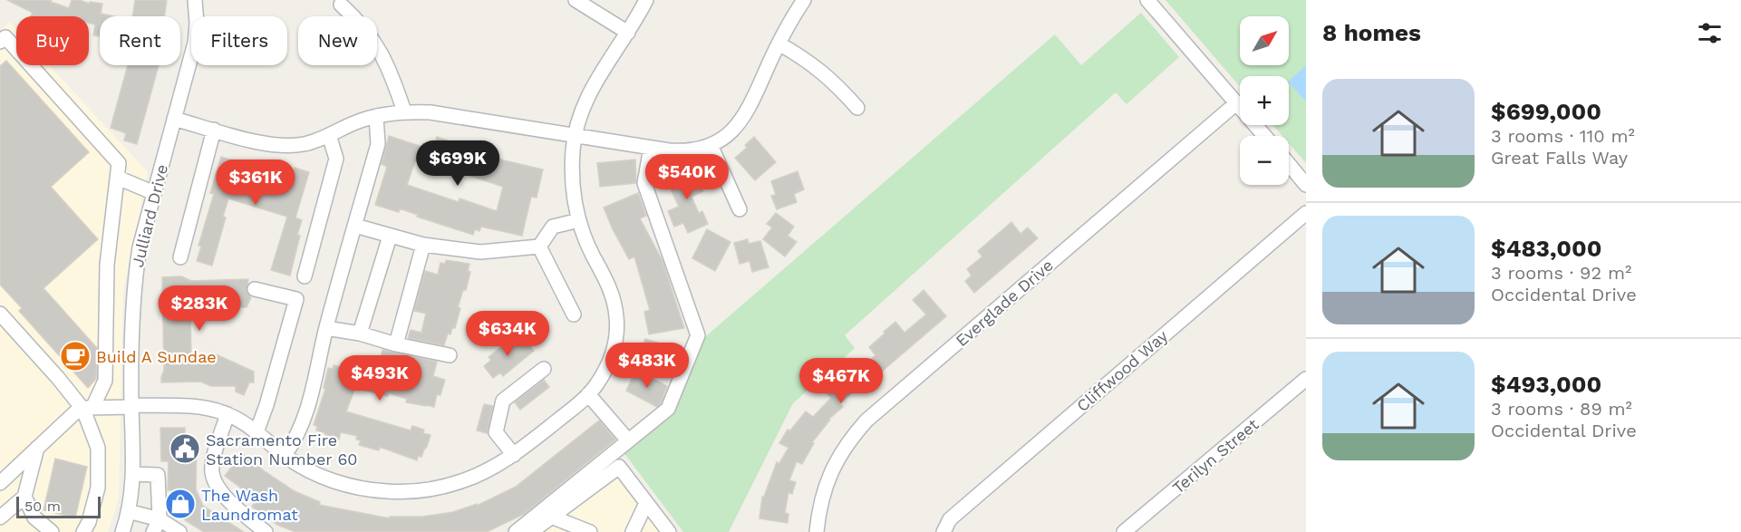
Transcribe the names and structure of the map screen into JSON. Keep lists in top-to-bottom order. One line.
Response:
{"streets":{"street":["Julliard Drive","Everglade Drive","Cliffwood Way","Terilyn Street"]},"places":{"cafe":["Build A Sundae"],"public building":["Sacramento Fire Station Number 60"],"shop":["The Wash Laundromat"]},"scale_bar":"50 m","north":"top right","page":{"heading":"8 homes","map_buttons":["+","−"],"chip":["Buy","Rent","Filters","New"],"list":[{"name":"$699,000","note":"3 rooms · 110 m² · Great Falls Way"},{"name":"$483,000","note":"3 rooms · 92 m² · Occidental Drive"},{"name":"$493,000","note":"3 rooms · 89 m² · Occidental Drive"}],"price":["$699K","$540K","$361K","$283K","$634K","$483K","$493K","$467K"],"scale":"50 m"}}
